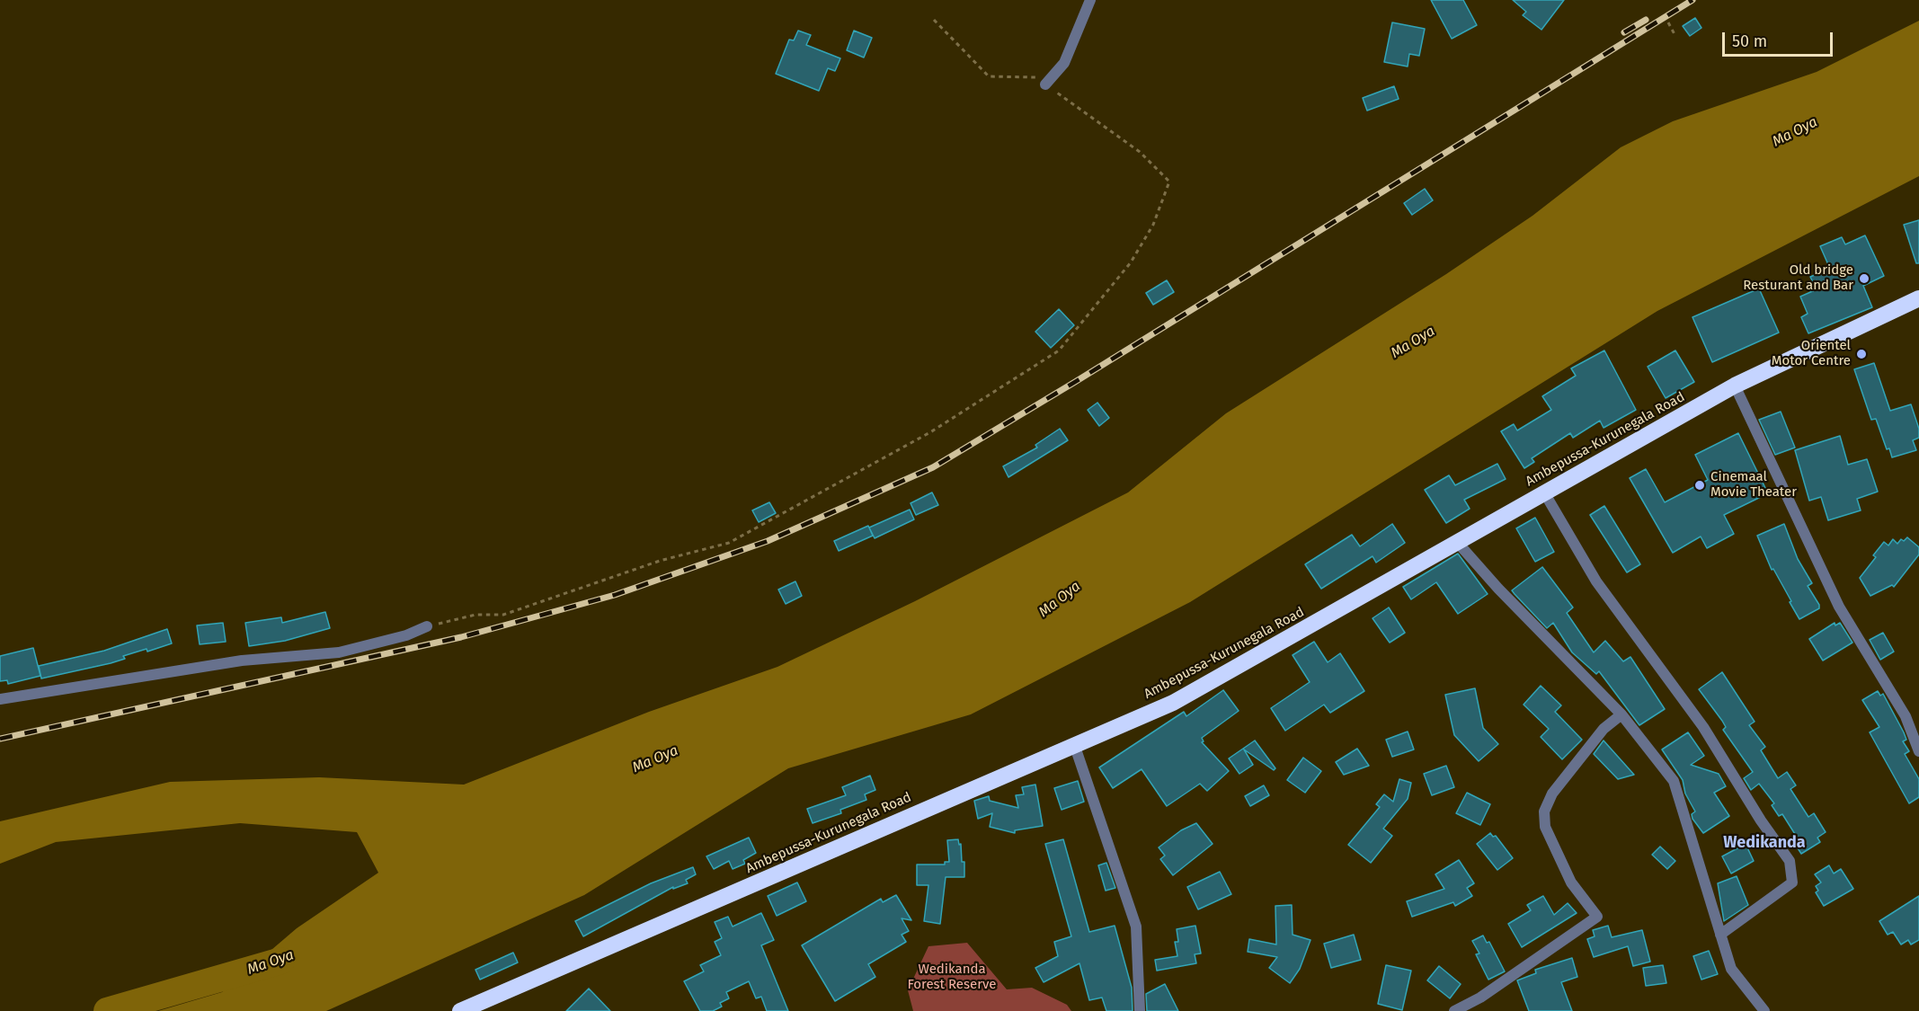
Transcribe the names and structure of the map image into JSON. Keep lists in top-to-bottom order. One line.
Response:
{"streets":{"highway":["Ambepussa-Kurunegala Road"]},"districts":["Wedikanda"],"water":["Ma Oya"],"parks":["Wedikanda Forest Reserve"],"places":["Old bridge Resturant and Bar","Orientel Motor Centre","Cinemaal Movie Theater"],"scale_bar":"50 m"}
